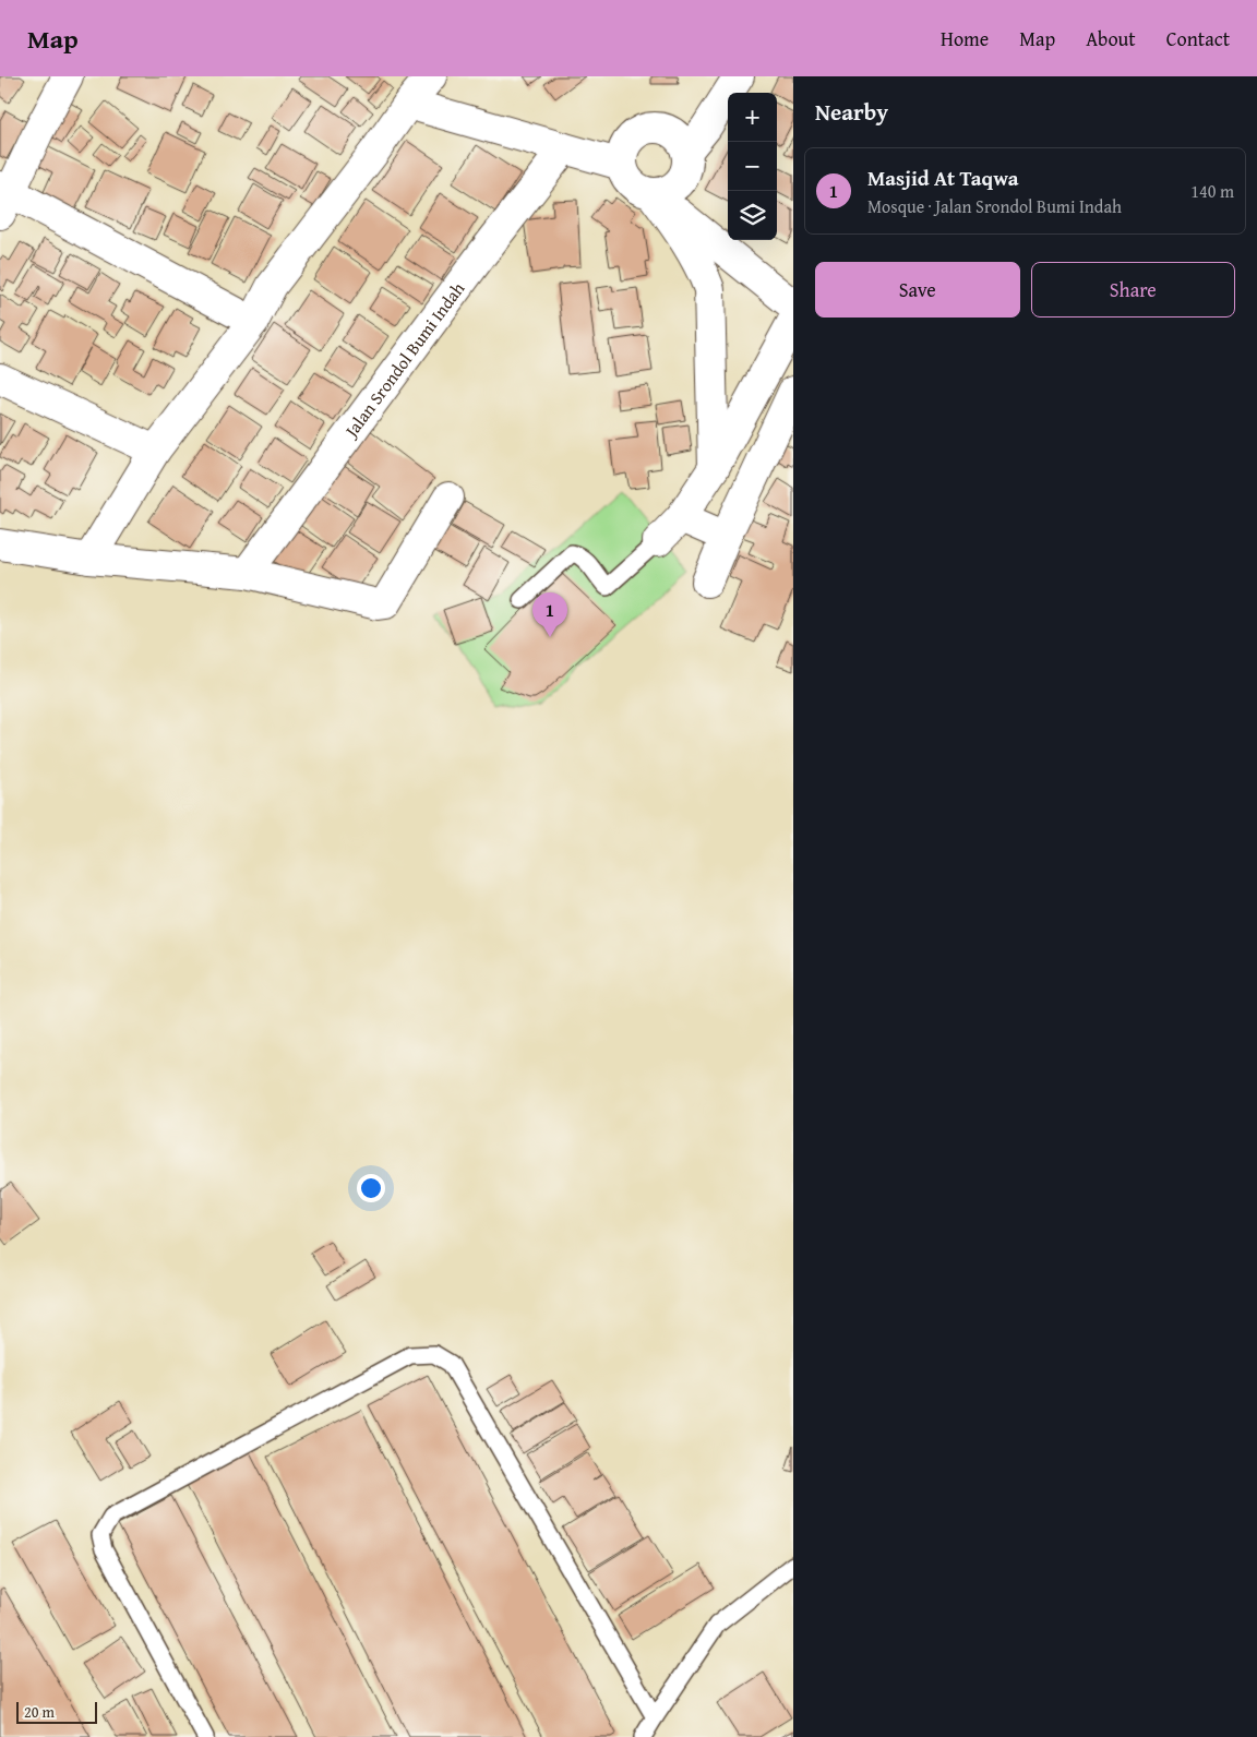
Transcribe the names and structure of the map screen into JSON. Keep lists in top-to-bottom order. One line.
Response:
{"streets":{"street":["Jalan Srondol Bumi Indah"]},"scale_bar":"20 m","page":{"header":"Map","nav":["Home","Map","About","Contact"],"heading":"Nearby","map_buttons":["+","−"],"list":[{"mark":"1","name":"Masjid At Taqwa","note":"Mosque · Jalan Srondol Bumi Indah","value":"140 m"}],"buttons":["Save","Share"],"pins":"1","scale":"20 m"}}
